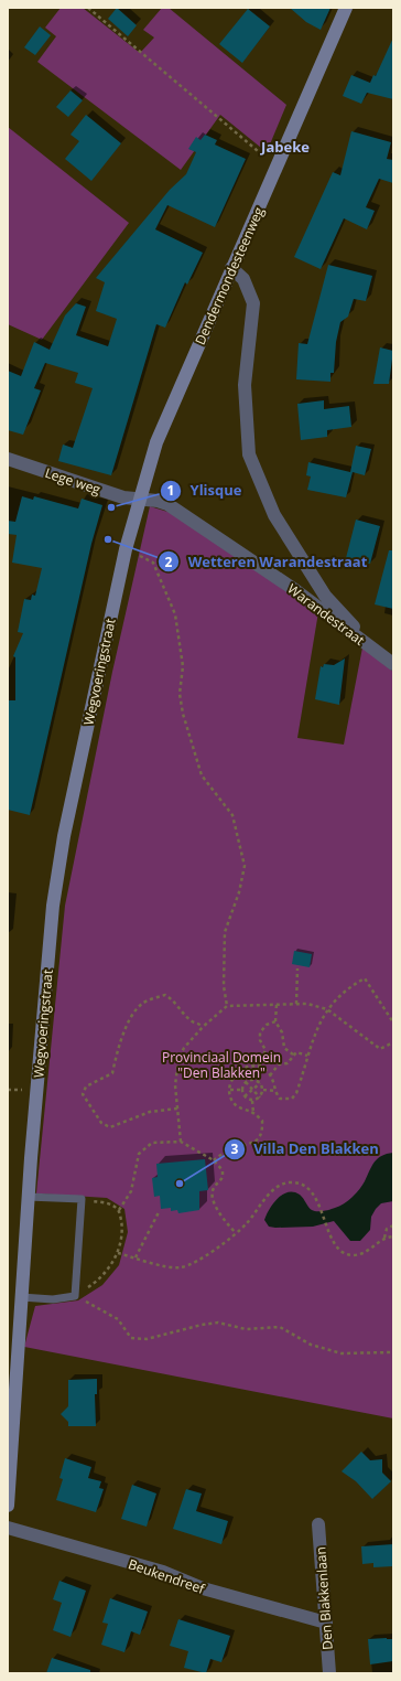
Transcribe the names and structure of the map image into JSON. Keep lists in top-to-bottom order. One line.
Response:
{"streets":{"main road":["Dendermondesteenweg","Wegvoeringstraat"],"street":["Lege weg","Warandestraat","Beukendreef","Den Blakkenlaan"]},"crossings":[["Dendermondesteenweg","Lege weg"],["Dendermondesteenweg","Warandestraat"],["Dendermondesteenweg","Wegvoeringstraat"],["Lege weg","Warandestraat"],["Beukendreef","Den Blakkenlaan"]],"districts":["Jabeke"],"parks":["Provinciaal Domein \"Den Blakken\""],"places":["Ylisque","Wetteren Warandestraat","Villa Den Blakken"]}
